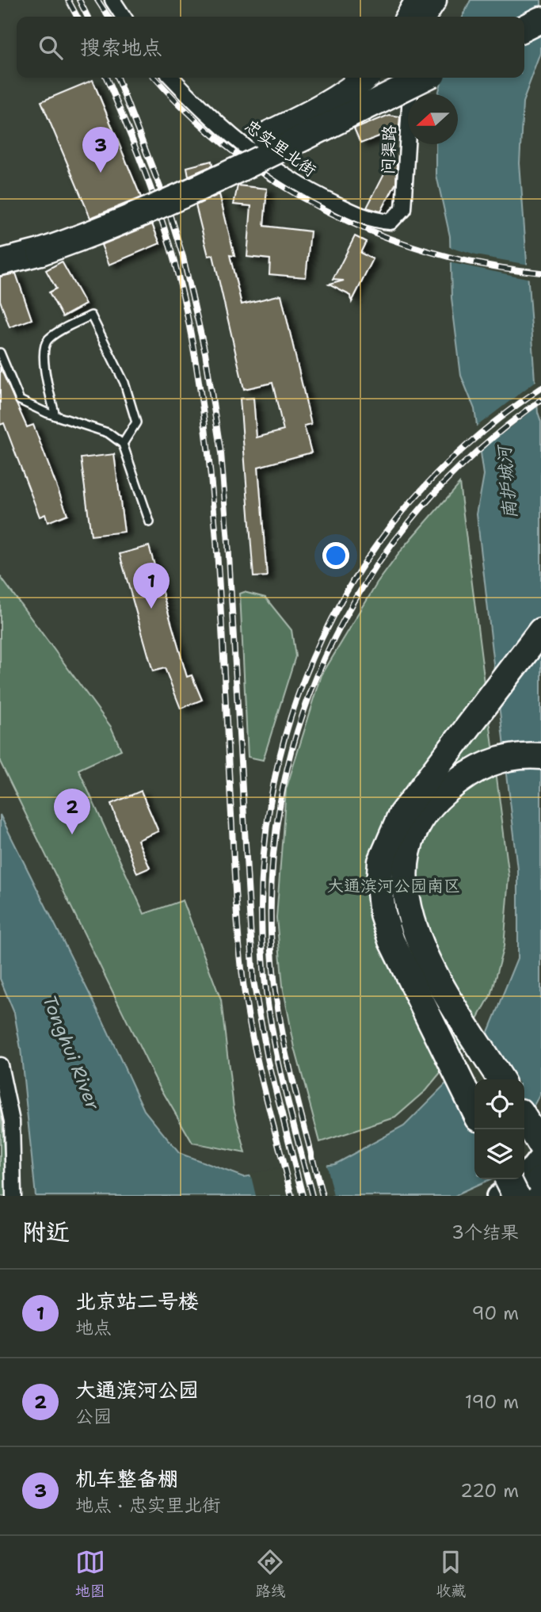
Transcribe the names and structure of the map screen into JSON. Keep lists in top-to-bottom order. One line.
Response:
{"streets":{"street":["忠实里北街","问渠路"]},"crossings":[["忠实里北街","问渠路"]],"water":["南护城河","Tonghui River"],"parks":["大通滨河公园南区"],"north":"left","page":{"search":"搜索地点","pins":["3","1","2"],"heading":["附近","3个结果"],"list":[{"mark":"1","name":"北京站二号楼","note":"地点","value":"90 m"},{"mark":"2","name":"大通滨河公园","note":"公园","value":"190 m"},{"mark":"3","name":"机车整备棚","note":"地点 · 忠实里北街","value":"220 m"}],"nav":["地图","路线","收藏"]}}
